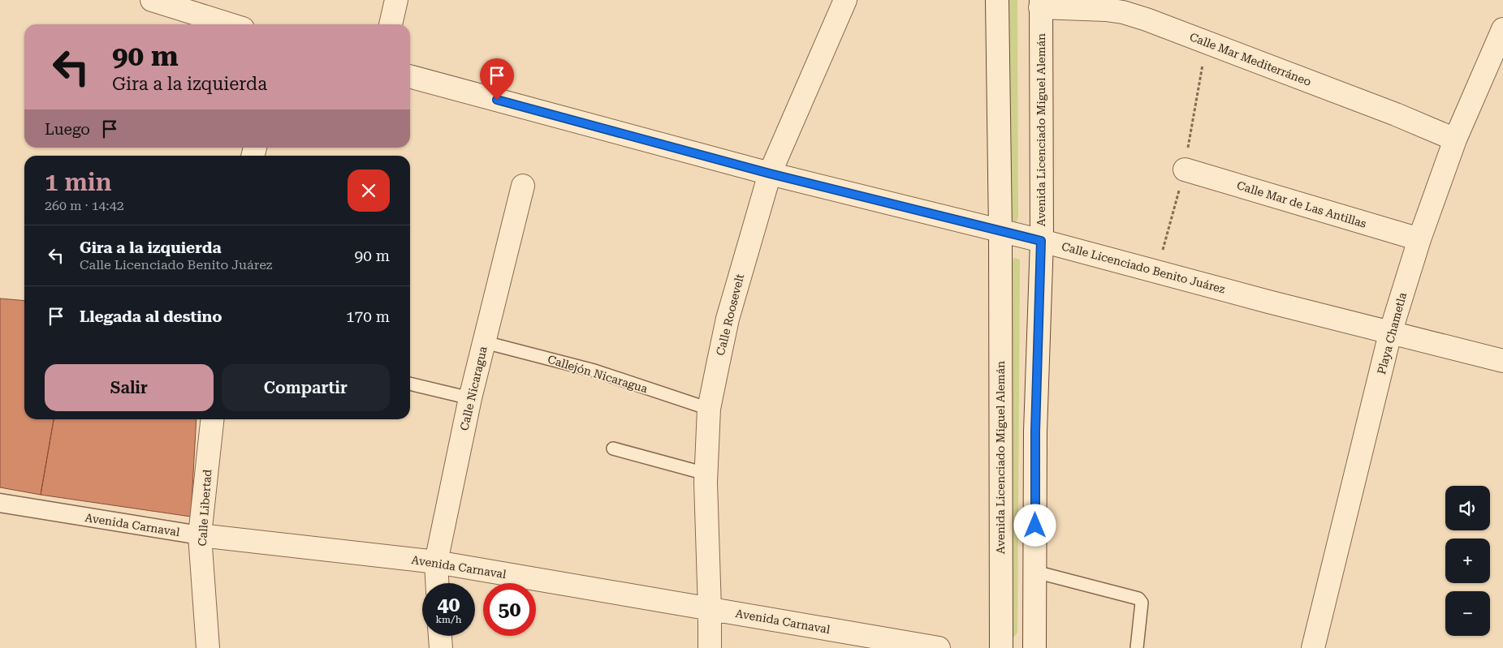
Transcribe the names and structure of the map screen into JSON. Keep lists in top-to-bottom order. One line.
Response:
{"streets":{"street":["Calle Mar Mediterráneo","Avenida Licenciado Miguel Alemán","Calle Mar de Las Antillas","Calle Licenciado Benito Juárez","Calle Roosevelt","Playa Chametla","Calle Nicaragua","Calle Libertad","Avenida Carnaval"],"lane":["Callejón Nicaragua"]},"crossings":[["Calle Mar Mediterráneo","Avenida Licenciado Miguel Alemán"],["Calle Mar Mediterráneo","Playa Chametla"],["Avenida Licenciado Miguel Alemán","Calle Licenciado Benito Juárez"],["Calle Mar de Las Antillas","Playa Chametla"],["Calle Licenciado Benito Juárez","Calle Roosevelt"],["Calle Licenciado Benito Juárez","Playa Chametla"],["Calle Roosevelt","Callejón Nicaragua"],["Calle Roosevelt","Avenida Carnaval"],["Callejón Nicaragua","Calle Nicaragua"],["Calle Nicaragua","Avenida Carnaval"],["Calle Libertad","Avenida Carnaval"]],"page":{"turn":["90 m","Gira a la izquierda"],"then":"Luego","heading":["1 min","260 m · 14:42"],"list":[{"name":"Gira a la izquierda","note":"Calle Licenciado Benito Juárez","value":"90 m"},{"name":"Llegada al destino","value":"170 m"}],"buttons":["Salir","Compartir"],"map_buttons":["+","−"],"speed":"40 km/h","limit":"50"}}
